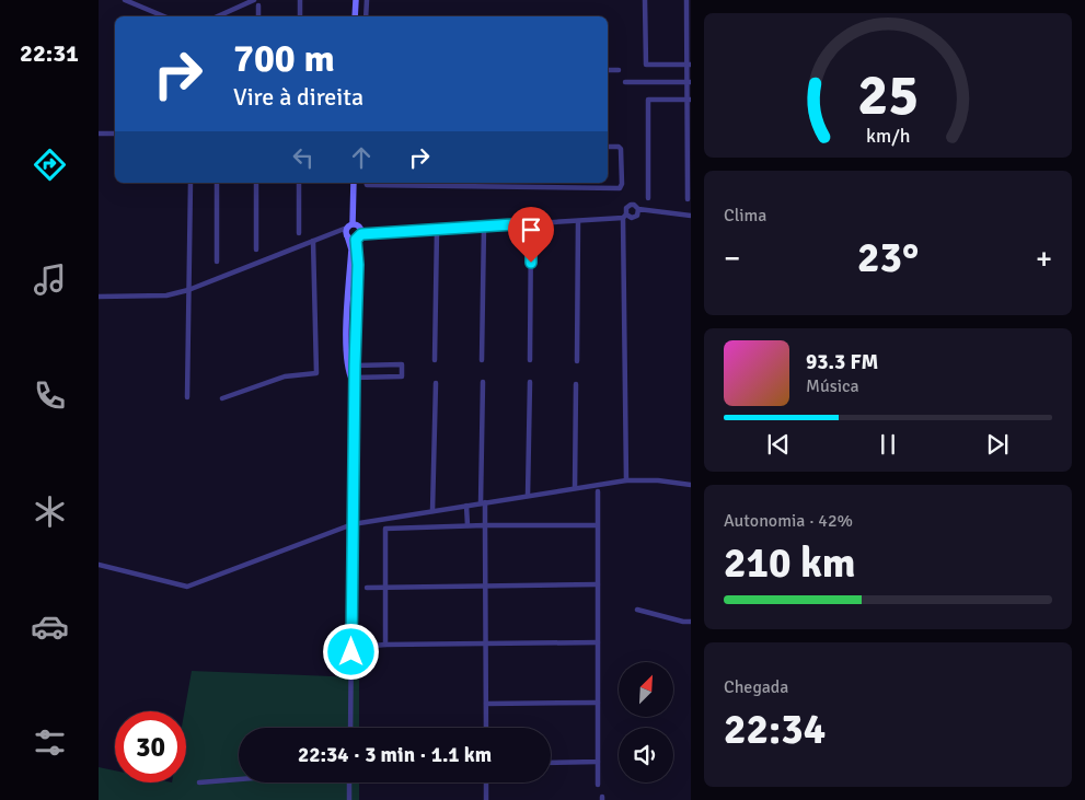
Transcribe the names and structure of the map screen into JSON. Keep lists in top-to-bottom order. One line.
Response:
{"north":"top right","page":{"tabs":"22:31","turn":["700 m","Vire à direita"],"tile":["Clima",["Autonomia · 42%","210 km"],["Chegada","22:34"]],"heat":["−","23°","+"],"song":["93.3 FM","Música"],"limit":"30","trip":"22:34 · 3 min · 1.1 km","gauge":["25","km/h"]}}
